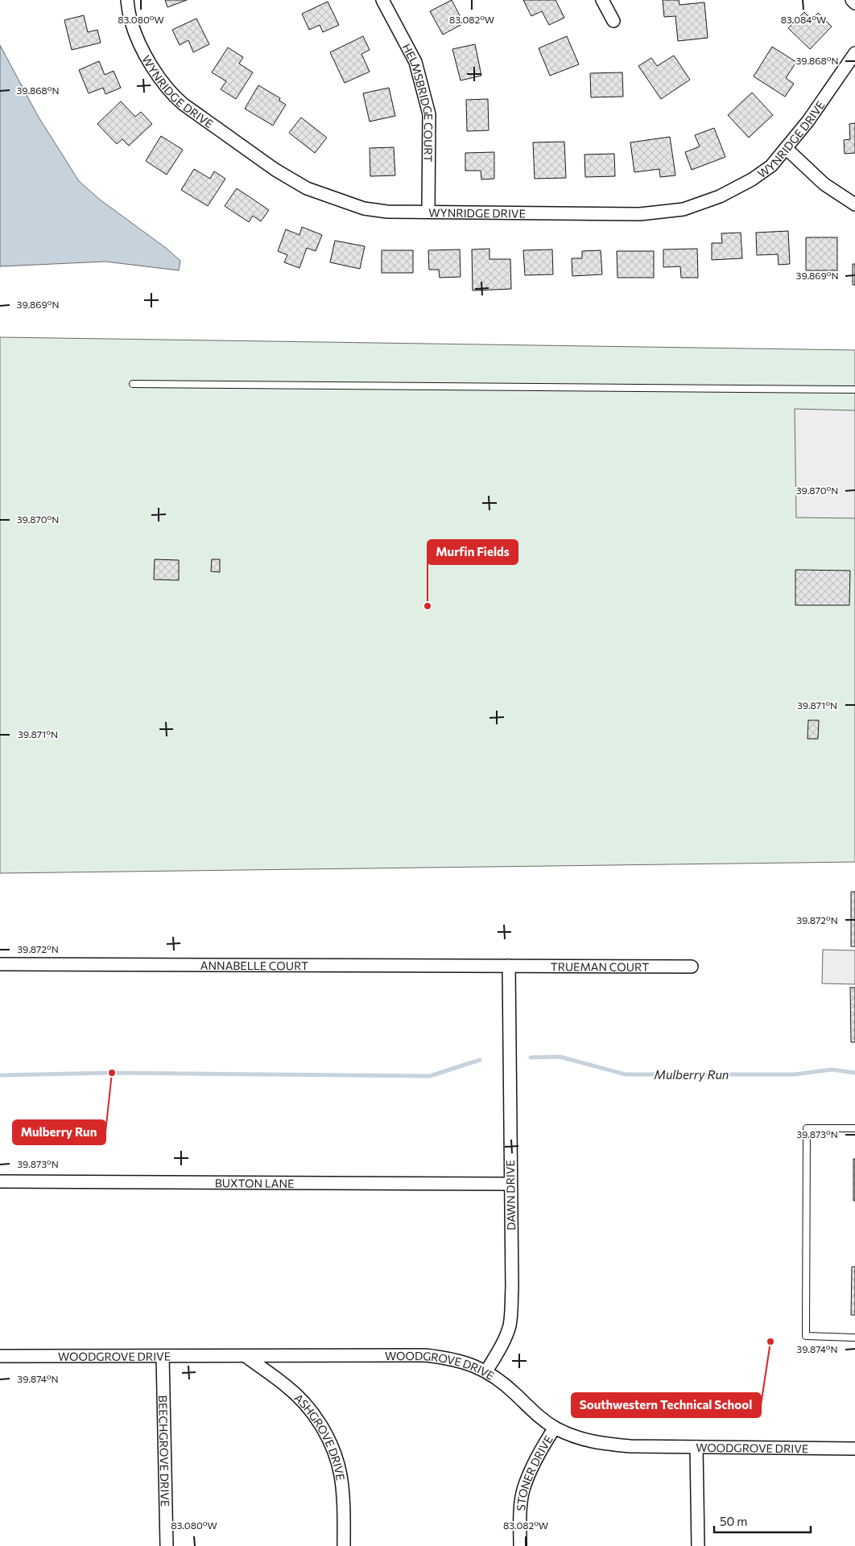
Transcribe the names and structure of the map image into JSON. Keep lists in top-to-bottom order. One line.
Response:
{"streets":{"street":["WYNRIDGE DRIVE","HELMSBRIDGE COURT","ANNABELLE COURT","TRUEMAN COURT","BUXTON LANE","DAWN DRIVE","WOODGROVE DRIVE","ASHGROVE DRIVE","BEECHGROVE DRIVE","STONER DRIVE"]},"crossings":[["WYNRIDGE DRIVE","HELMSBRIDGE COURT"],["ANNABELLE COURT","TRUEMAN COURT"],["ANNABELLE COURT","DAWN DRIVE"],["TRUEMAN COURT","DAWN DRIVE"],["BUXTON LANE","DAWN DRIVE"],["DAWN DRIVE","WOODGROVE DRIVE"],["WOODGROVE DRIVE","ASHGROVE DRIVE"],["WOODGROVE DRIVE","BEECHGROVE DRIVE"],["WOODGROVE DRIVE","STONER DRIVE"]],"water":["Mulberry Run"],"places":["Murfin Fields","Mulberry Run","Southwestern Technical School"],"scale_bar":"50 m","coordinates":["83.080°W","83.082°W","83.084°W","39.868°N","39.869°N","39.870°N","39.871°N","39.872°N","39.873°N","39.874°N"]}
